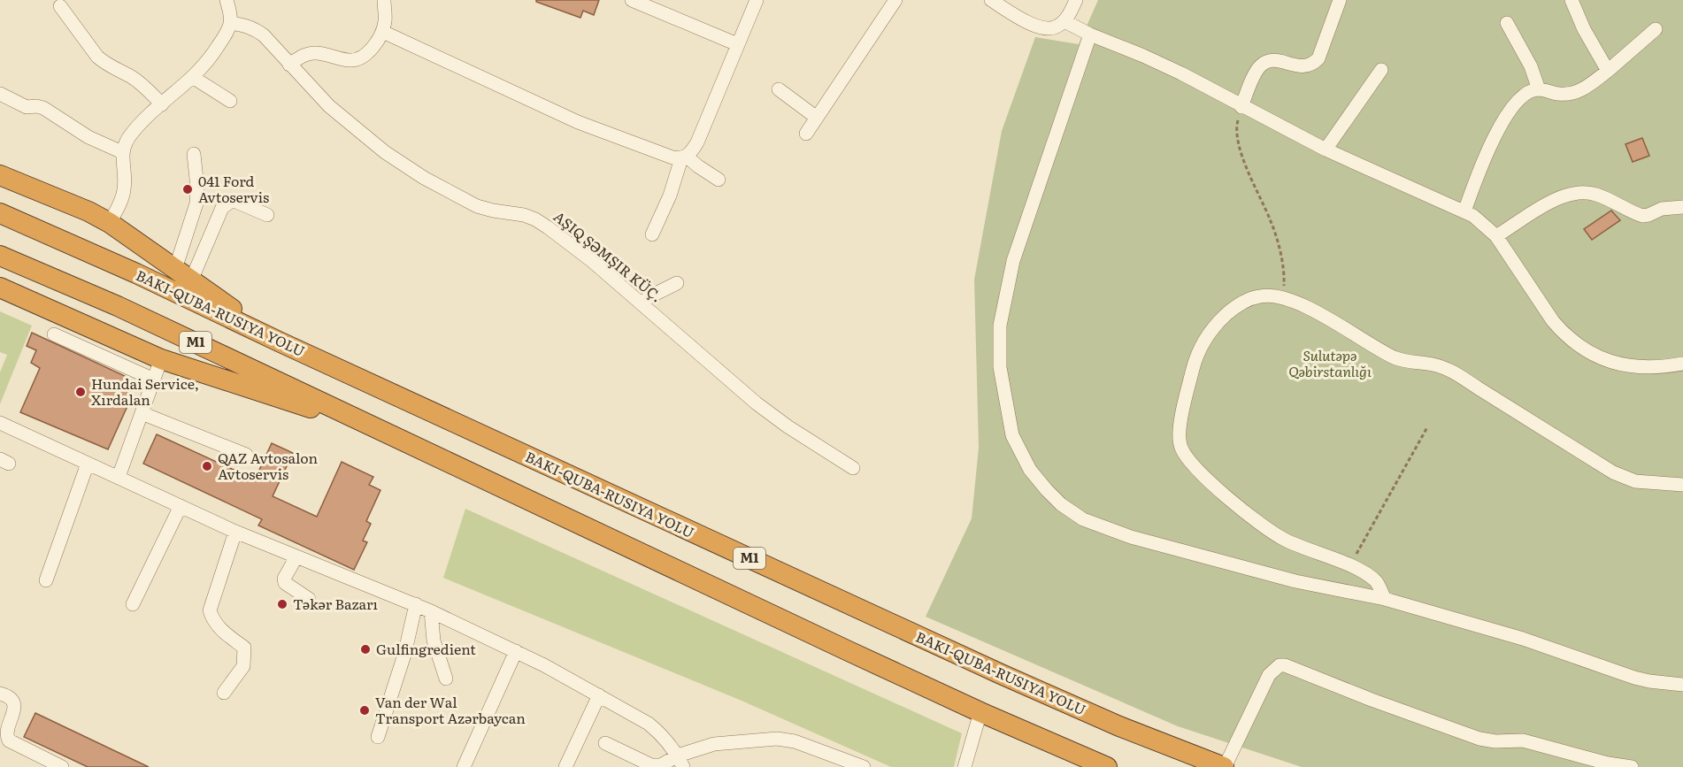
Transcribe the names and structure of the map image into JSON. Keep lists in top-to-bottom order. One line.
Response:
{"streets":{"highway":["M1"]},"parks":["Sulutəpə Qəbirstanlığı"],"places":["041 Ford Avtoservis","Hundai Service, Xırdalan","QAZ Avtosalon Avtoservis","Təkər Bazarı","Gulfingredient","Van der Wal Transport Azərbaycan"]}
